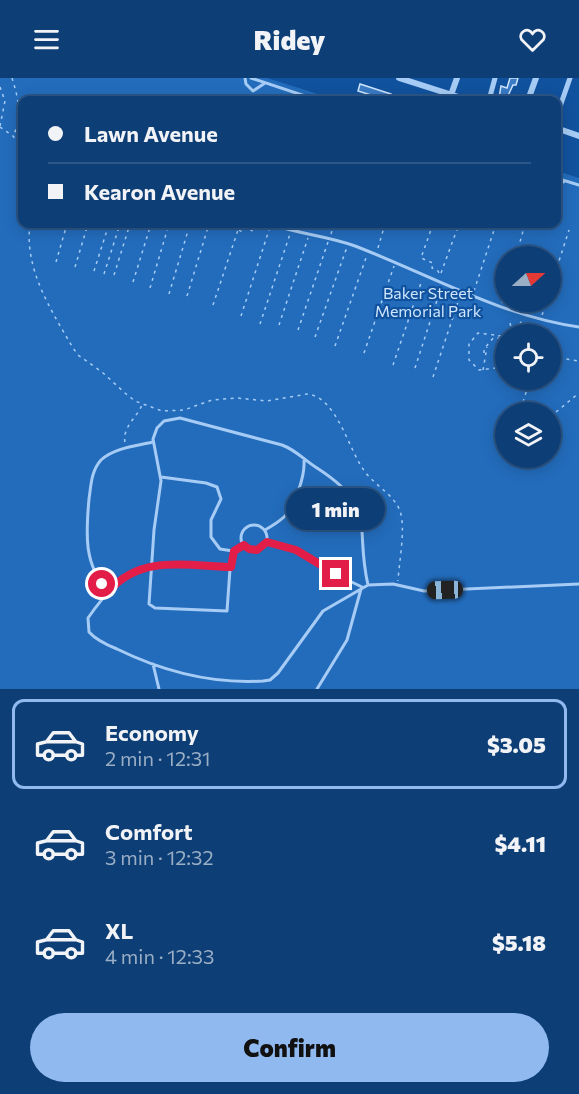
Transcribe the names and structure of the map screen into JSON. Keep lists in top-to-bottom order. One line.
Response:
{"parks":["Baker Street Memorial Park"],"north":"right","page":{"header":"Ridey","banner":["Lawn Avenue","Kearon Avenue"],"bubble":"1 min","list":[{"name":"Economy","note":"2 min · 12:31","value":"$3.05"},{"name":"Comfort","note":"3 min · 12:32","value":"$4.11"},{"name":"XL","note":"4 min · 12:33","value":"$5.18"}],"buttons":"Confirm"}}
